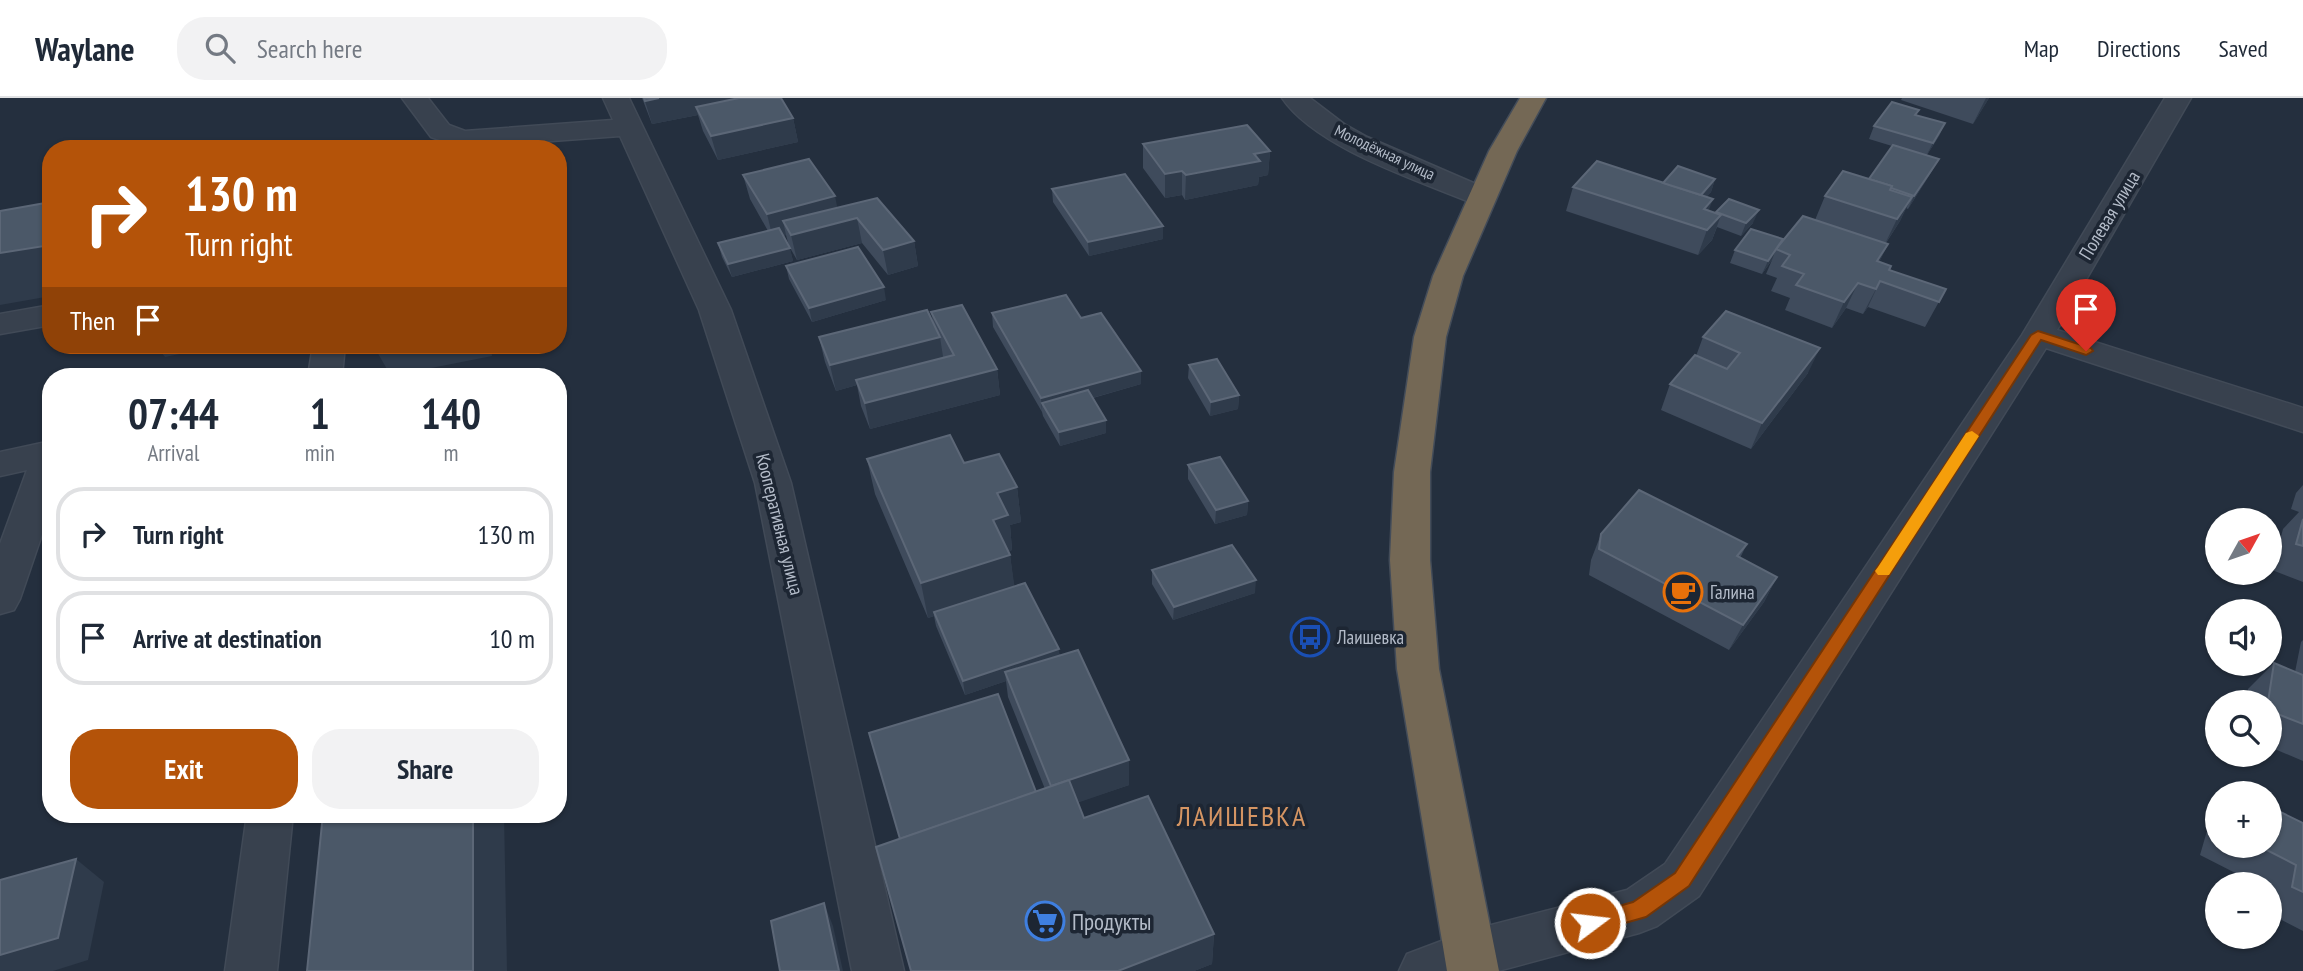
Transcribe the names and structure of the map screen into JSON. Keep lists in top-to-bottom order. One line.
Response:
{"streets":{"street":["Молодёжная улица","Полевая улица","Кооперативная улица"]},"districts":["ЛАИШЕВКА"],"places":{"cafe":["Галина"],"bus stop":["Лаишевка"],"supermarket":["Продукты"]},"north":"top right","page":{"header":"Waylane","search":"Search here","nav":["Map","Directions","Saved"],"turn":["130 m","Turn right"],"then":"Then","eta":["07:44","Arrival","1","min","140","m"],"list":[{"name":"Turn right","value":"130 m"},{"name":"Arrive at destination","value":"10 m"}],"map_buttons":["+","−"],"buttons":["Exit","Share"]}}
